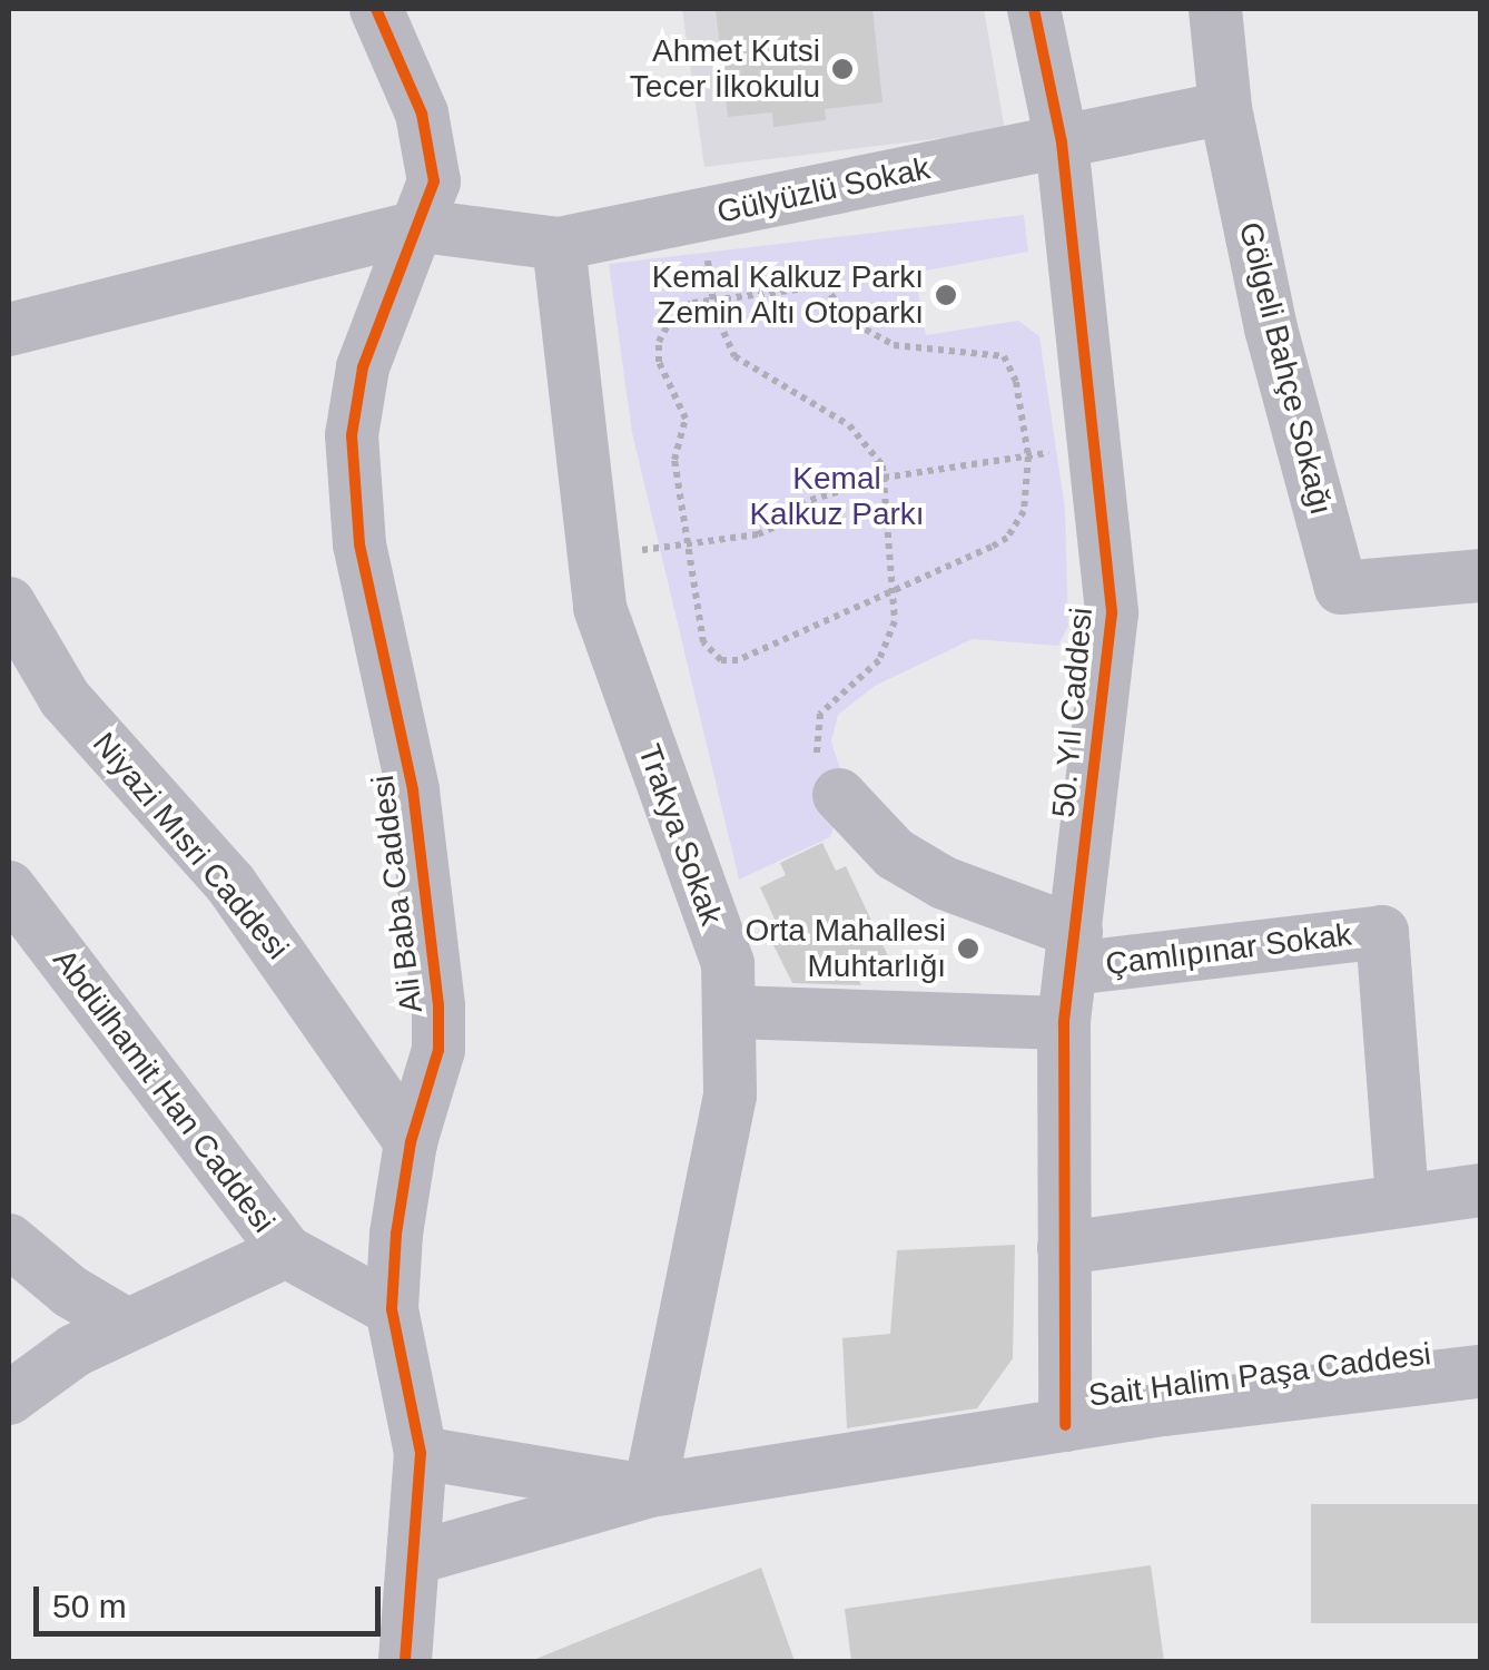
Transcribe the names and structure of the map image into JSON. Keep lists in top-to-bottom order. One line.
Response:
{"streets":{"street":["Gülyüzlü Sokak","Gölgeli Bahçe Sokağı","50. Yıl Caddesi","Trakya Sokak","Niyazi Mısri Caddesi","Ali Baba Caddesi","Çamlıpınar Sokak","Abdülhamit Han Caddesi","Sait Halim Paşa Caddesi"]},"crossings":[["Gülyüzlü Sokak","Gölgeli Bahçe Sokağı"],["Gülyüzlü Sokak","50. Yıl Caddesi"],["Gülyüzlü Sokak","Trakya Sokak"],["Gülyüzlü Sokak","Ali Baba Caddesi"],["50. Yıl Caddesi","Çamlıpınar Sokak"],["50. Yıl Caddesi","Sait Halim Paşa Caddesi"],["Trakya Sokak","Sait Halim Paşa Caddesi"],["Niyazi Mısri Caddesi","Ali Baba Caddesi"],["Ali Baba Caddesi","Abdülhamit Han Caddesi"]],"parks":["Kemal Kalkuz Parkı"],"places":["Ahmet Kutsi Tecer İlkokulu","Kemal Kalkuz Parkı Zemin Altı Otoparkı","Orta Mahallesi Muhtarlığı"],"scale_bar":"50 m"}
